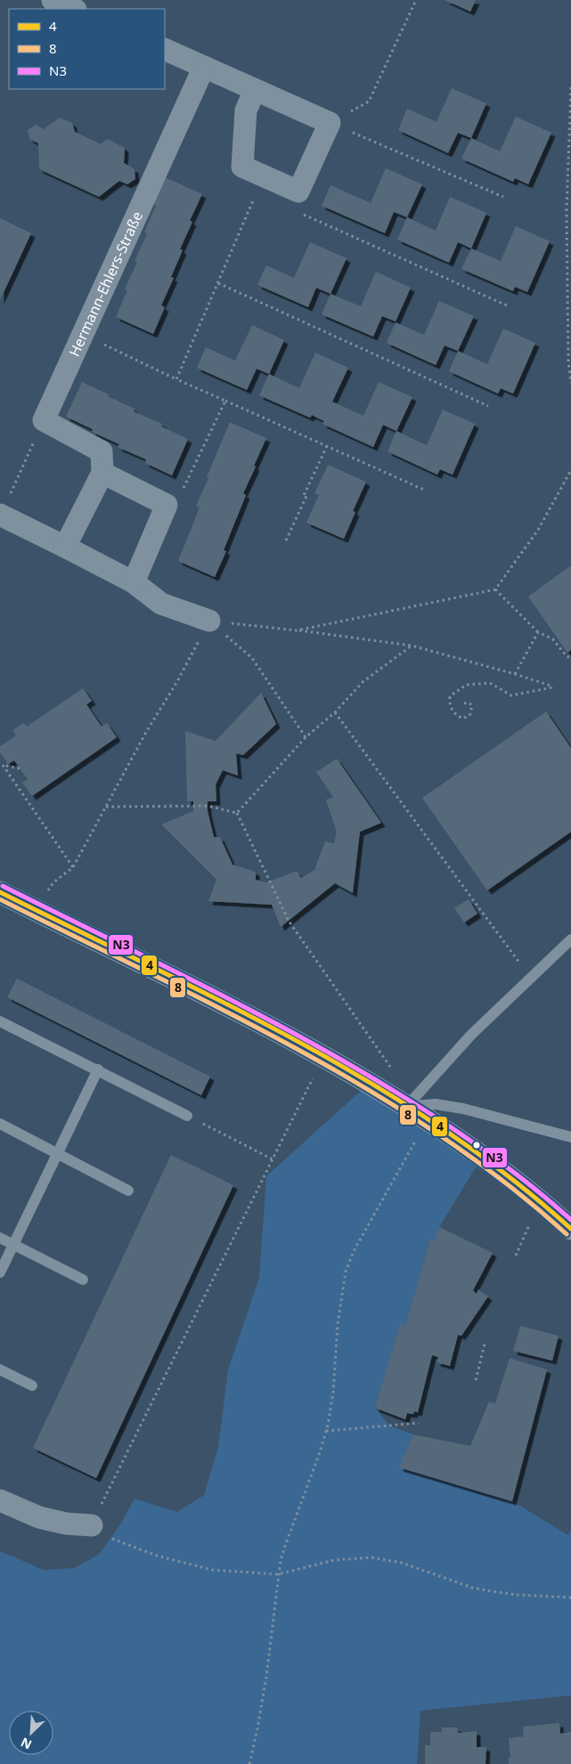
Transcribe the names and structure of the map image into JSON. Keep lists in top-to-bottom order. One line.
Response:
{"streets":{"street":["Hermann-Ehlers-Straße"]},"lines":["transit line N3","transit line 4","transit line 8"],"legend":["4","8","N3"],"north":"bottom left"}
